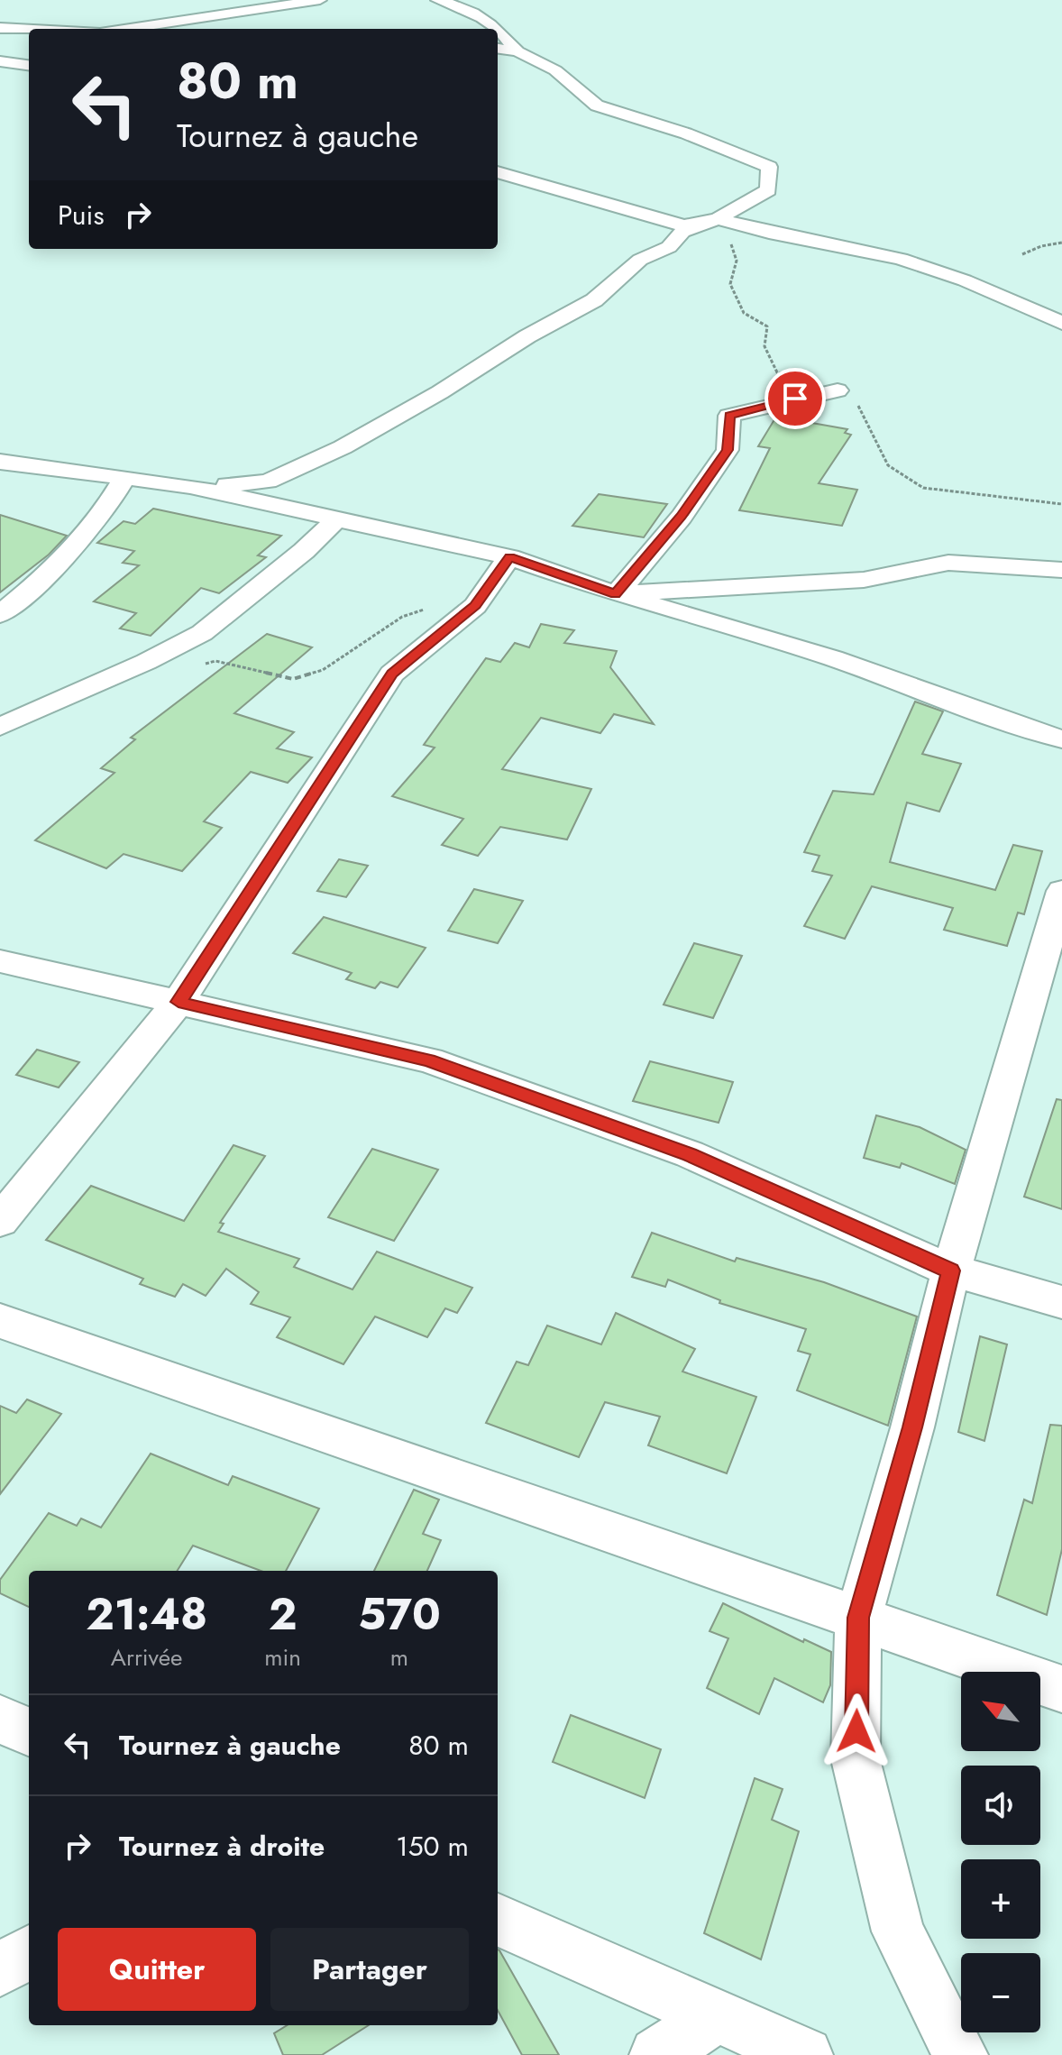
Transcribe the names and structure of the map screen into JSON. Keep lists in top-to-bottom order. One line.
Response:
{"north":"top left","page":{"turn":["80 m","Tournez à gauche"],"then":"Puis","eta":["21:48","Arrivée","2","min","570","m"],"map_buttons":["+","−"],"list":[{"name":"Tournez à gauche","value":"80 m"},{"name":"Tournez à droite","value":"150 m"}],"buttons":["Quitter","Partager"]}}
